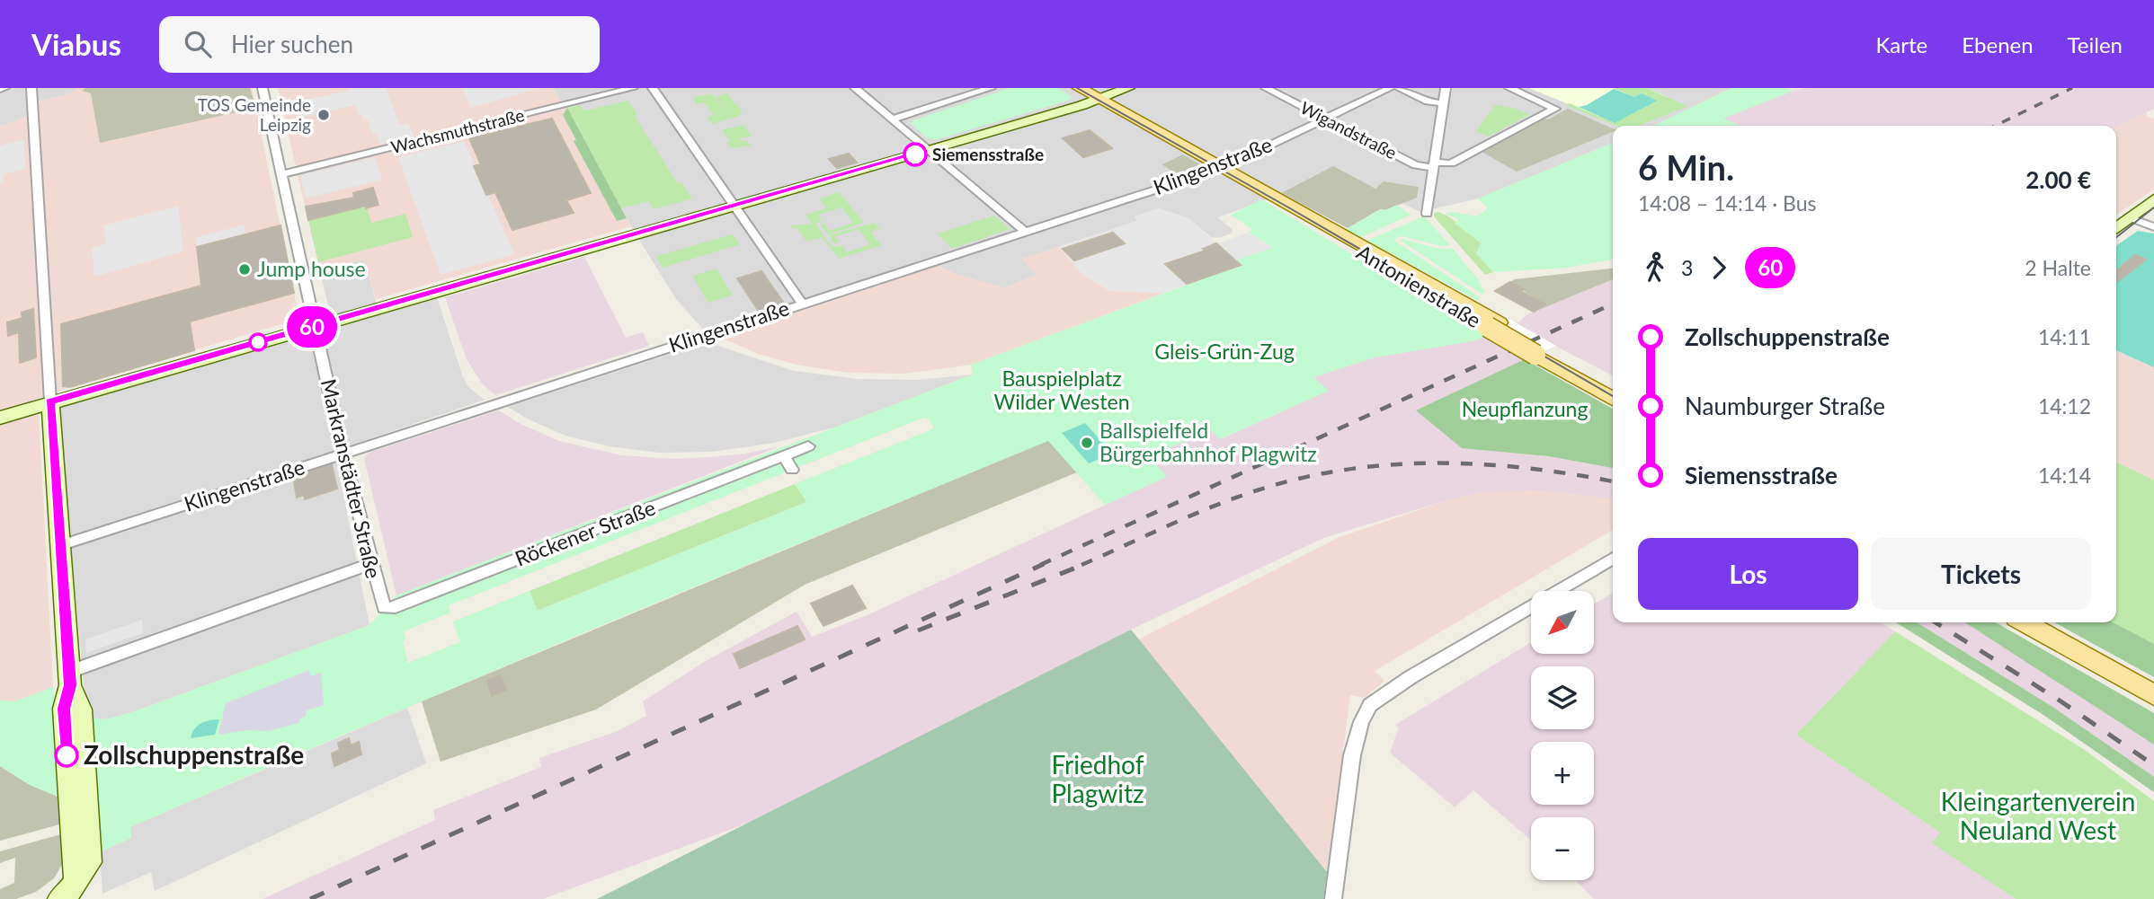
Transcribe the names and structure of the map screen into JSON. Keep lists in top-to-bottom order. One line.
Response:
{"streets":{"main road":["Antonienstraße"],"street":["Wigandstraße","Wachsmuthstraße","Klingenstraße","Markranstädter Straße","Röckener Straße"]},"crossings":[["Wigandstraße","Klingenstraße"],["Wachsmuthstraße","Markranstädter Straße"],["Klingenstraße","Antonienstraße"],["Klingenstraße","Markranstädter Straße"],["Markranstädter Straße","Röckener Straße"]],"parks":["Gleis-Grün-Zug","Bauspielplatz Wilder Westen","Neupflanzung","Friedhof Plagwitz","Kleingartenverein Neuland West"],"places":["TOS Gemeinde Leipzig","Siemensstraße","Jump house","Ballspielfeld Bürgerbahnhof Plagwitz","Zollschuppenstraße"],"lines":["bus line 60"],"north":"bottom left","page":{"header":"Viabus","search":"Hier suchen","nav":["Karte","Ebenen","Teilen"],"on_map":"60","heading":["6 Min.","14:08 – 14:14 · Bus","2.00 €"],"legs":["3","60","2 Halte"],"list":[{"name":"Zollschuppenstraße","value":"14:11"},{"name":"Naumburger Straße","value":"14:12"},{"name":"Siemensstraße","value":"14:14"}],"buttons":["Los","Tickets"],"map_buttons":["+","−"]}}
